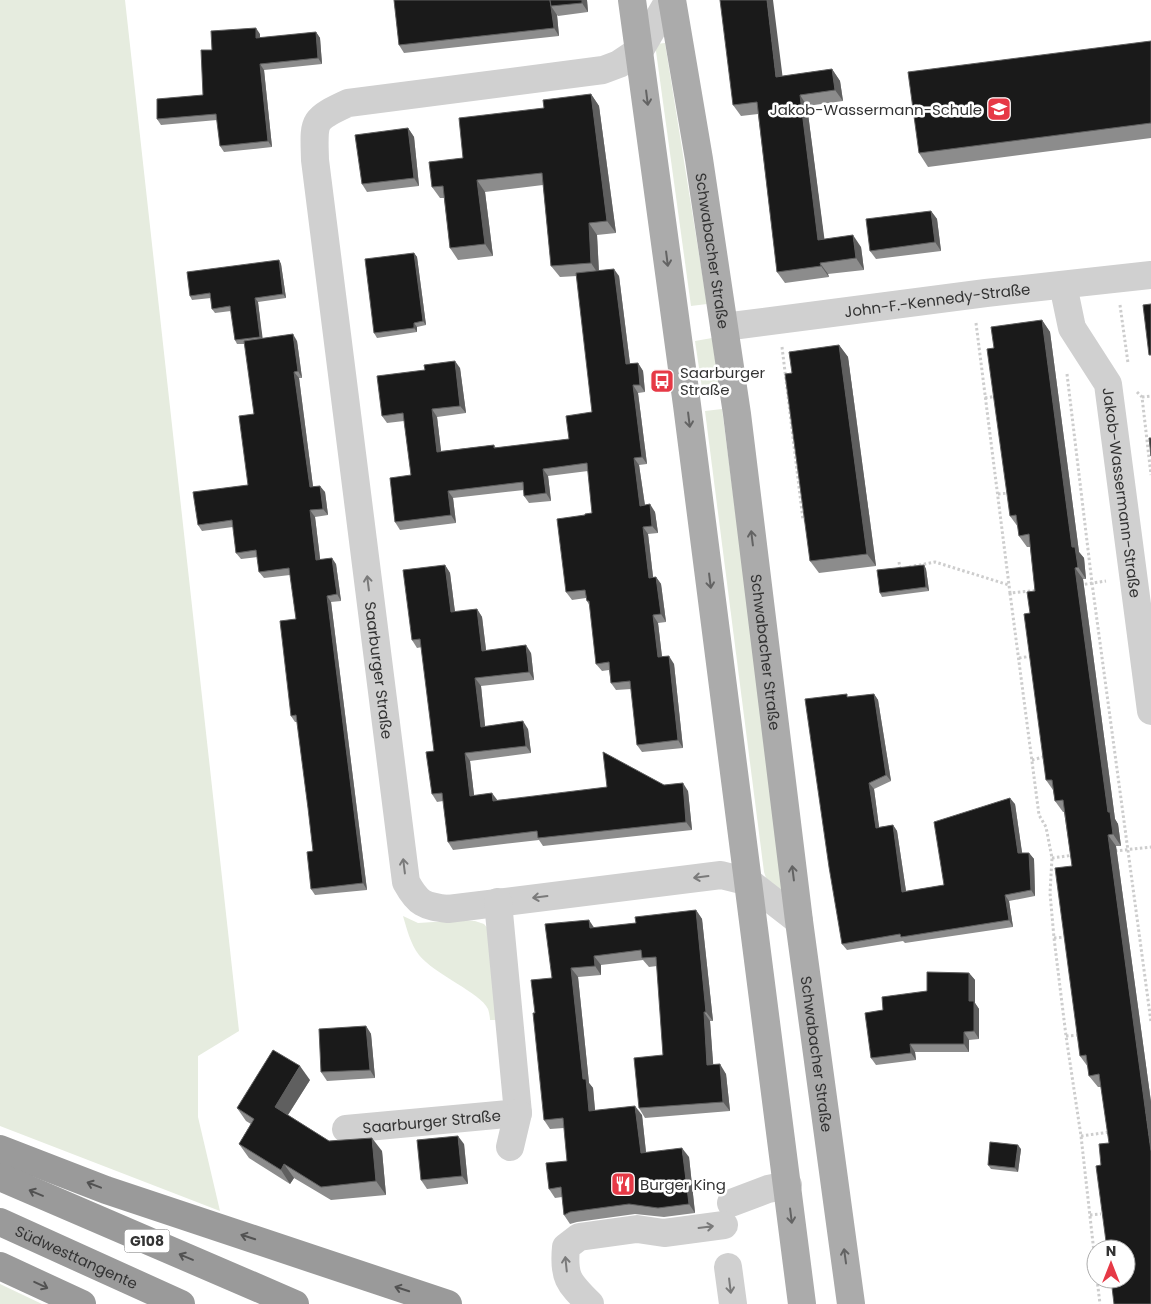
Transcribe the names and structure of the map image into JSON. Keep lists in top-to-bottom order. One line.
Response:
{"streets":{"highway":["G108","Südwesttangente"],"main road":["Schwabacher Straße"],"street":["John-F.-Kennedy-Straße","Jakob-Wassermann-Straße","Saarburger Straße"]},"crossings":[["Schwabacher Straße","John-F.-Kennedy-Straße"],["Schwabacher Straße","Saarburger Straße"],["John-F.-Kennedy-Straße","Jakob-Wassermann-Straße"]],"places":{"school or university":["Jakob-Wassermann-Schule"],"bus stop":["Saarburger Straße"],"restaurant":["Burger King"]},"north":"top"}
